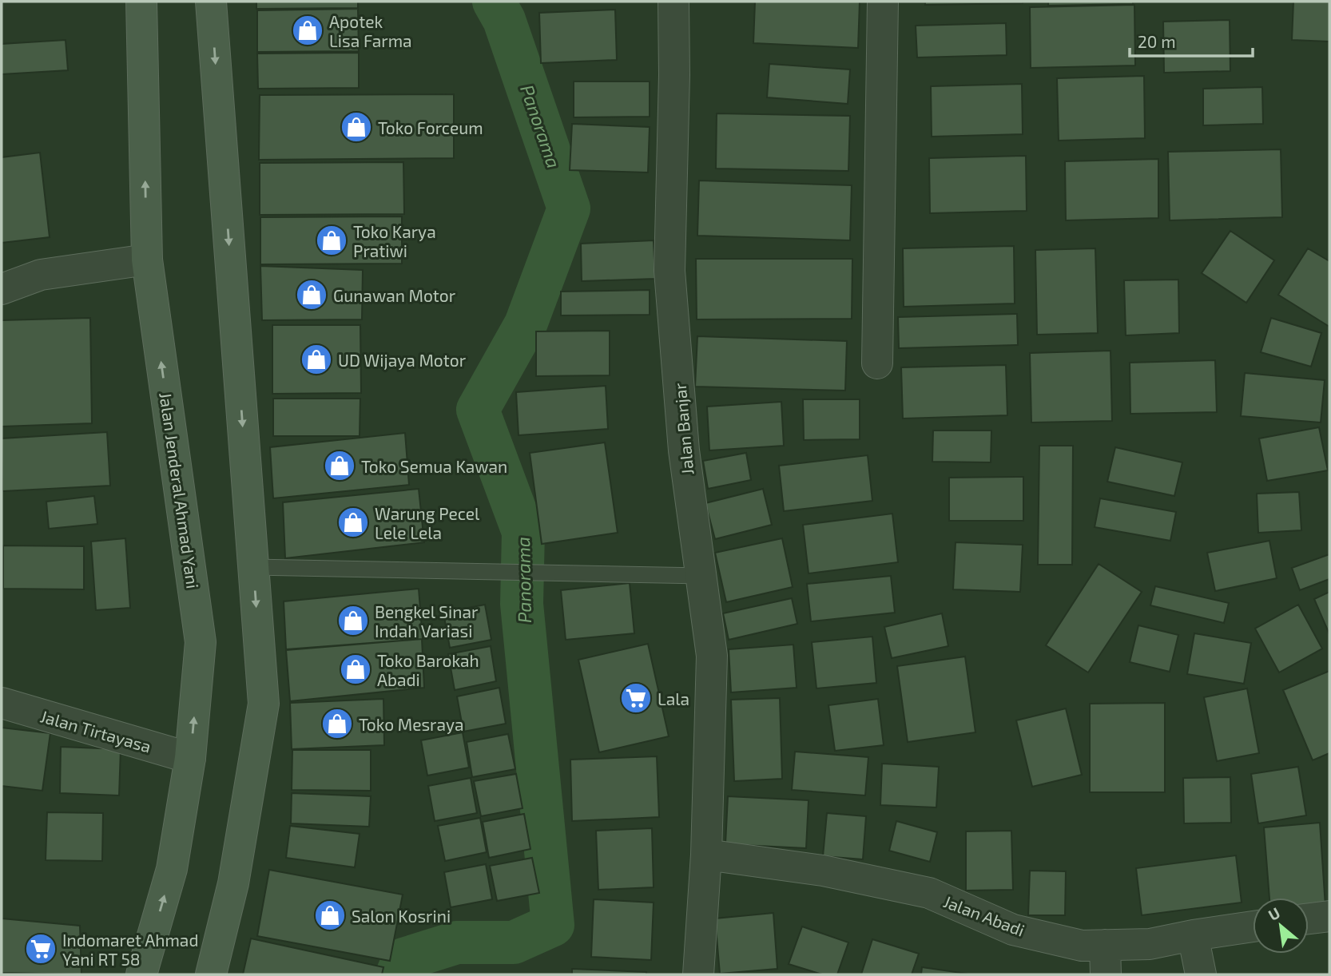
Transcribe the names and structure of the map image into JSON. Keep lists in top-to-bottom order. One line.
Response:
{"streets":{"main road":["Jalan Jenderal Ahmad Yani"],"street":["Jalan Banjar","Jalan Tirtayasa","Jalan Abadi"]},"crossings":[["Jalan Banjar","Jalan Abadi"],["Jalan Jenderal Ahmad Yani","Jalan Tirtayasa"]],"water":["Panorama"],"places":{"shop":["Apotek Lisa Farma","Toko Forceum","Toko Karya Pratiwi","Gunawan Motor","UD Wijaya Motor","Toko Semua Kawan","Warung Pecel Lele Lela","Bengkel Sinar Indah Variasi","Toko Barokah Abadi","Toko Mesraya","Salon Kosrini"],"supermarket":["Lala","Indomaret Ahmad Yani RT 58"]},"scale_bar":"20 m","north":"top left"}
